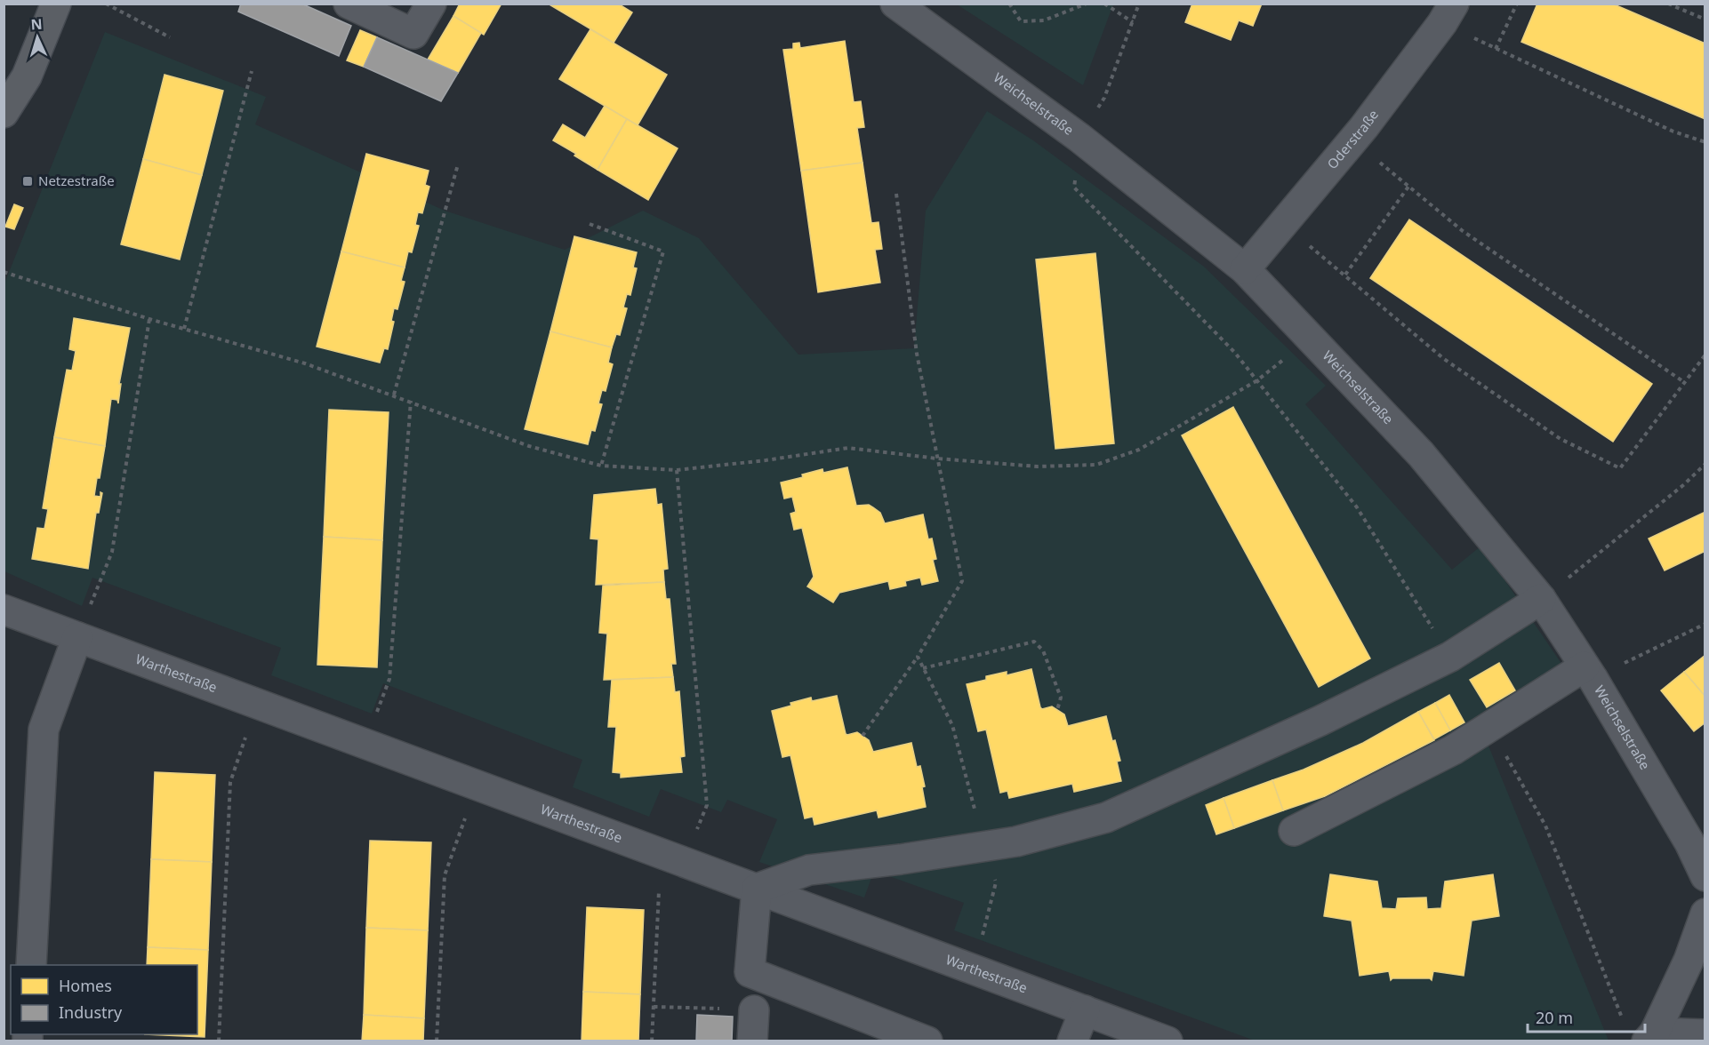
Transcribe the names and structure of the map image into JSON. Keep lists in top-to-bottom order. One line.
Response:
{"streets":{"street":["Weichselstraße","Oderstraße","Warthestraße"]},"crossings":[["Weichselstraße","Oderstraße"]],"places":{"transit":["Netzestraße"]},"legend":["Homes","Industry"],"scale_bar":"20 m","north":"top"}
